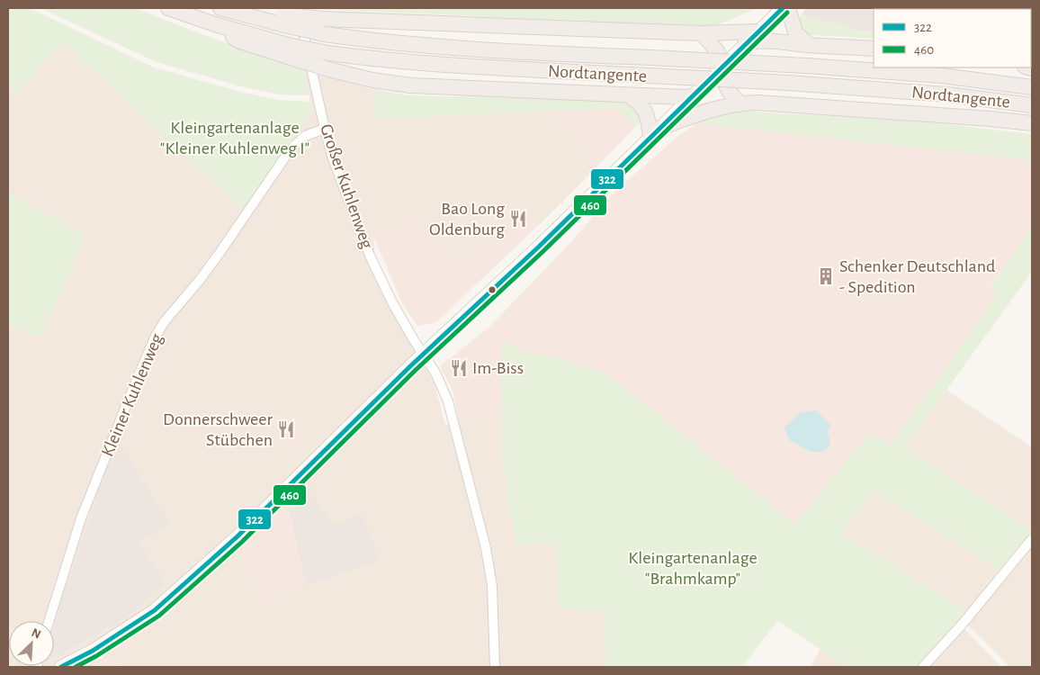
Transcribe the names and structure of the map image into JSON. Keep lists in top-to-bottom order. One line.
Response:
{"streets":{"highway":["Nordtangente"],"street":["Großer Kuhlenweg","Kleiner Kuhlenweg"]},"crossings":[["Großer Kuhlenweg","Kleiner Kuhlenweg"]],"parks":["Kleingartenanlage \"Kleiner Kuhlenweg I\"","Kleingartenanlage \"Brahmkamp\""],"places":{"restaurant":["Bao Long Oldenburg","Im-Biss","Donnerschweer Stübchen"],"building":["Schenker Deutschland - Spedition"]},"lines":["transit line 322","transit line 460"],"legend":["322","460"],"north":"top right"}
